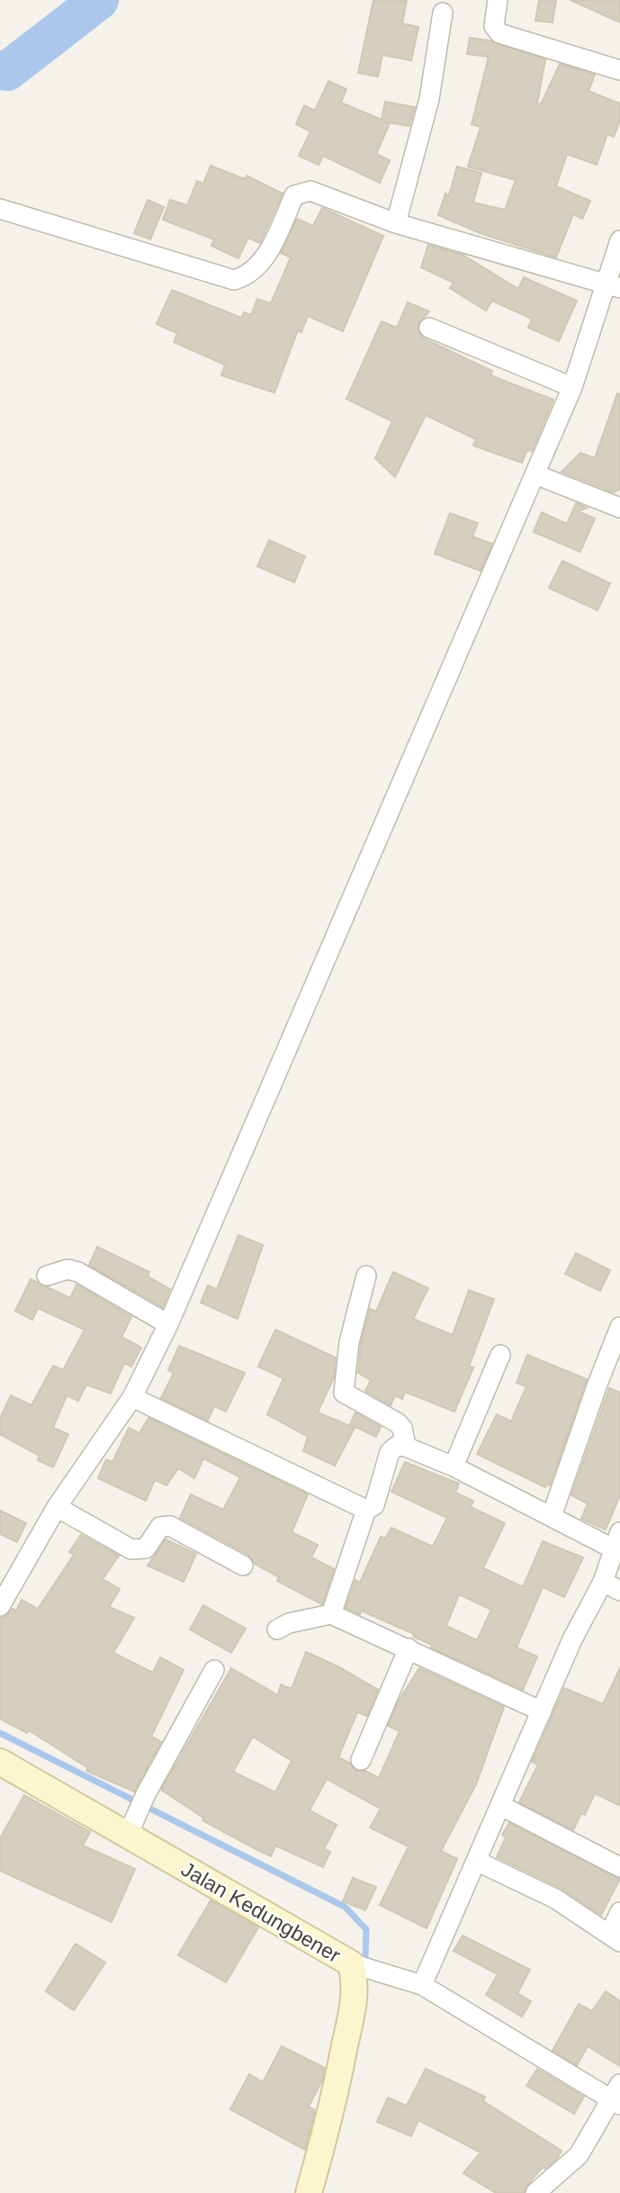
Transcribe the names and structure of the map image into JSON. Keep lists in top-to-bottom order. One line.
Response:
{"streets":{"street":["Jalan Kedungbener"]}}
